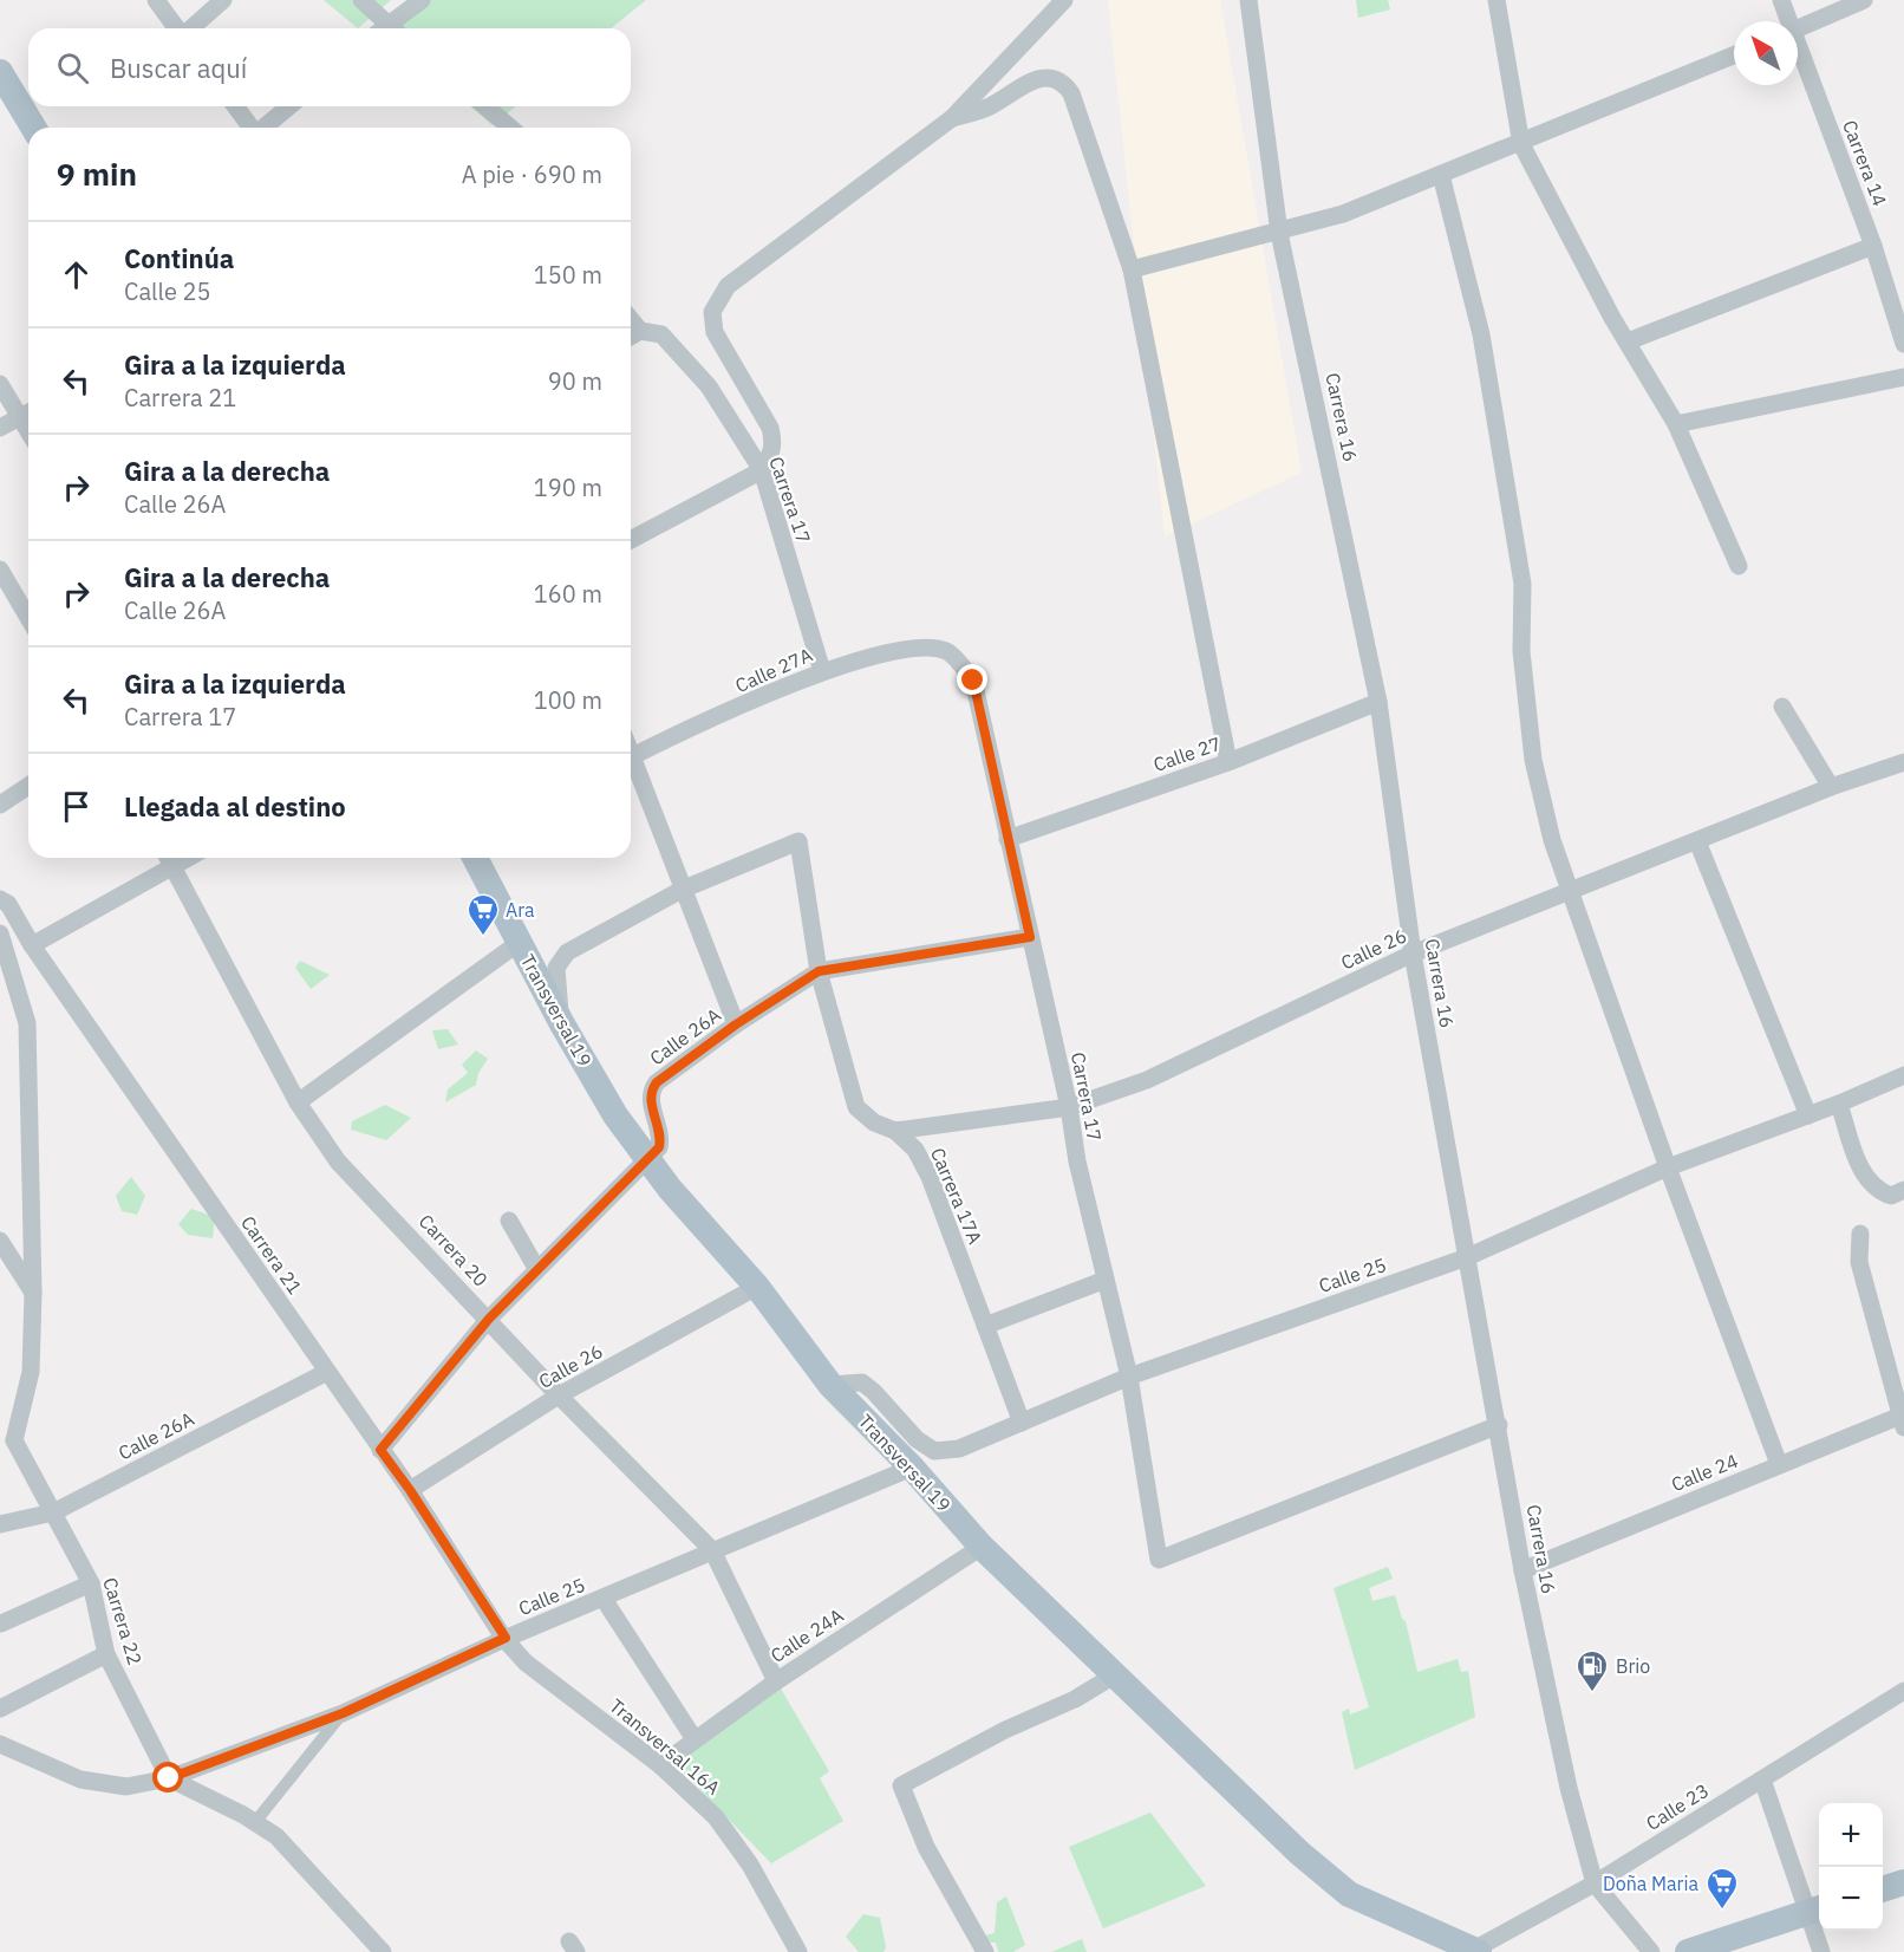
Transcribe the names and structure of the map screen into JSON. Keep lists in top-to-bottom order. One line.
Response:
{"streets":{"main road":["Transversal 19"],"street":["Carrera 14","Carrera 16","Carrera 17","Calle 27A","Calle 27","Calle 26","Calle 26A","Carrera 17A","Carrera 20","Carrera 21","Calle 25","Calle 24","Carrera 22","Calle 24A","Transversal 16A","Calle 23"]},"crossings":[["Carrera 16","Carrera 17"],["Carrera 16","Calle 27"],["Carrera 16","Calle 26"],["Carrera 16","Calle 25"],["Carrera 16","Calle 24"],["Carrera 16","Calle 23"],["Carrera 17","Calle 27A"],["Carrera 17","Calle 27"],["Carrera 17","Calle 26"],["Carrera 17","Calle 26A"],["Carrera 17","Calle 25"],["Calle 26","Transversal 19"],["Calle 26","Carrera 17A"],["Calle 26","Carrera 20"],["Calle 26","Carrera 21"],["Transversal 19","Calle 26A"],["Transversal 19","Calle 25"],["Transversal 19","Calle 24A"],["Transversal 19","Calle 23"],["Calle 26A","Carrera 17A"],["Calle 26A","Carrera 20"],["Calle 26A","Carrera 21"],["Calle 26A","Carrera 22"],["Carrera 17A","Calle 25"],["Carrera 20","Calle 25"],["Carrera 20","Calle 24A"],["Carrera 21","Calle 25"],["Carrera 21","Transversal 16A"],["Calle 25","Carrera 22"],["Calle 25","Transversal 16A"],["Calle 24A","Transversal 16A"]],"places":{"supermarket":["Ara","Doña Maria"],"fuel station":["Brio"]},"north":"top left","page":{"search":"Buscar aquí","heading":["9 min","A pie · 690 m"],"list":[["Continúa","Calle 25","150 m"],["Gira a la izquierda","Carrera 21","90 m"],["Gira a la derecha","Calle 26A","190 m"],["Gira a la derecha","Calle 26A","160 m"],["Gira a la izquierda","Carrera 17","100 m"],"Llegada al destino"],"map_buttons":["+","−"]}}
